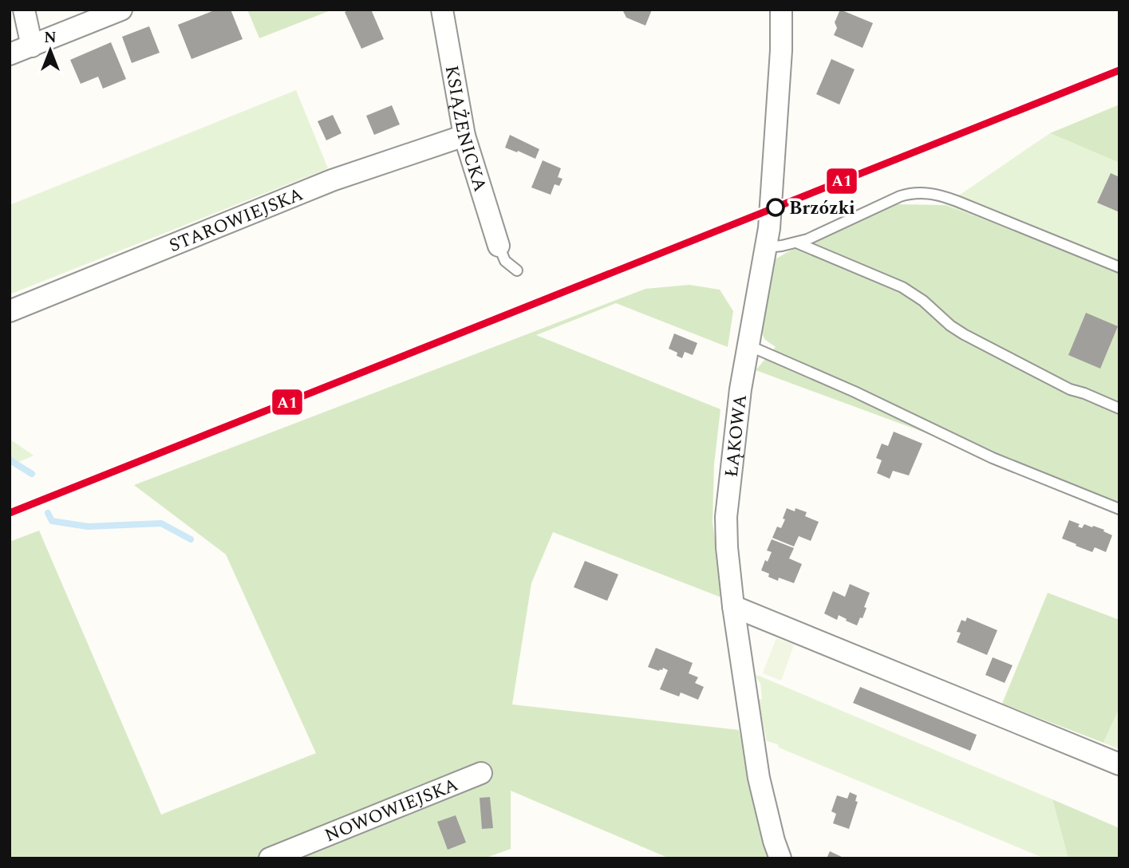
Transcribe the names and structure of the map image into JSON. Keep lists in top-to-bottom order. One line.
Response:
{"streets":{"street":["KSIĄŻENICKA","STAROWIEJSKA","ŁĄKOWA","NOWOWIEJSKA"]},"crossings":[["KSIĄŻENICKA","STAROWIEJSKA"]],"places":["Brzózki"],"lines":["transit line A1"],"north":"top"}
